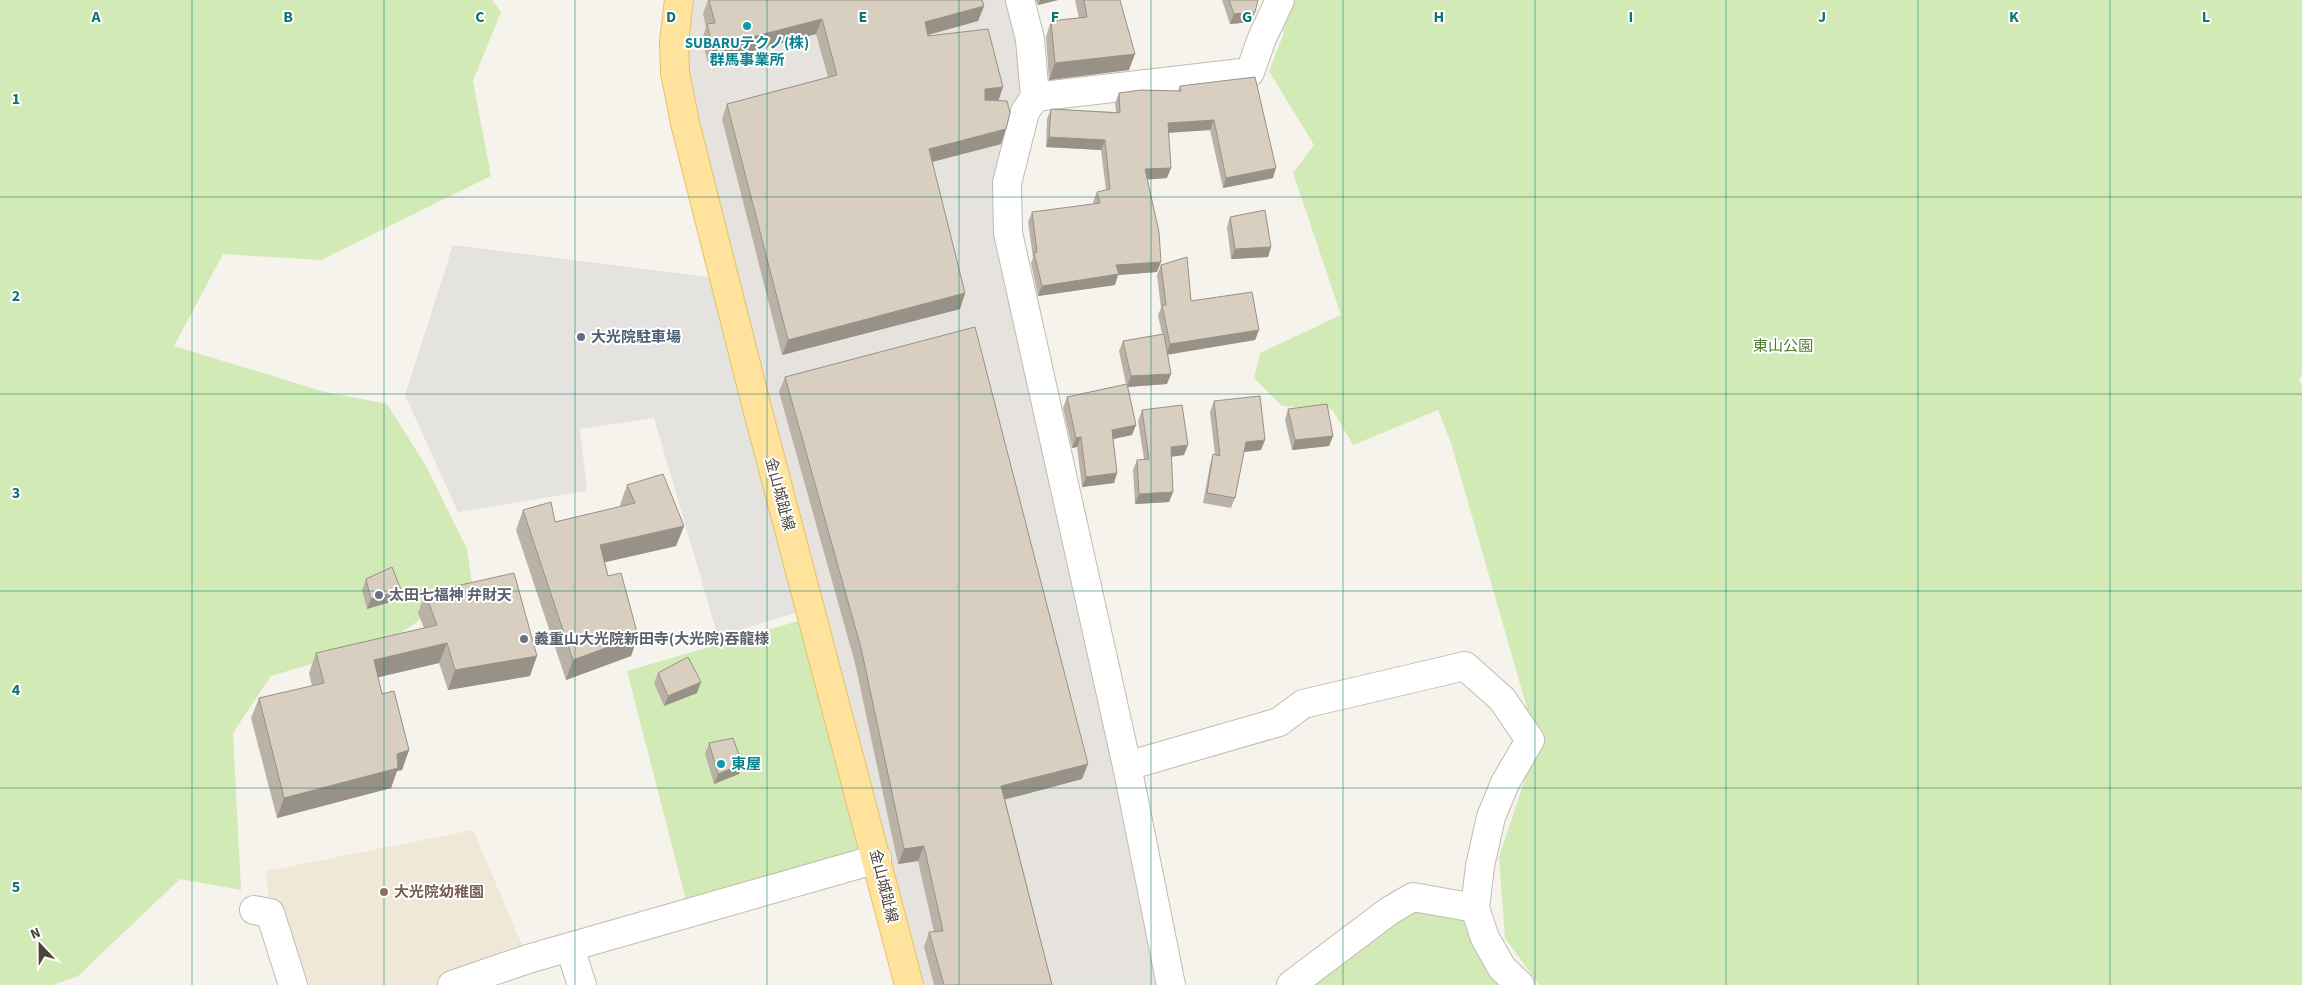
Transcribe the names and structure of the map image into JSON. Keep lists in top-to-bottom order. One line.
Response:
{"streets":{"main road":["金山城趾線"]},"parks":["東山公園"],"places":["SUBARUテクノ(株) 群馬事業所","大光院駐車場","太田七福神 弁財天","義重山大光院新田寺(大光院)吞龍様","東屋","大光院幼稚園"],"north":"top","grid":{"columns":["A","B","C","D","E","F","G","H","I","J","K","L"],"rows":["1","2","3","4","5"]}}
